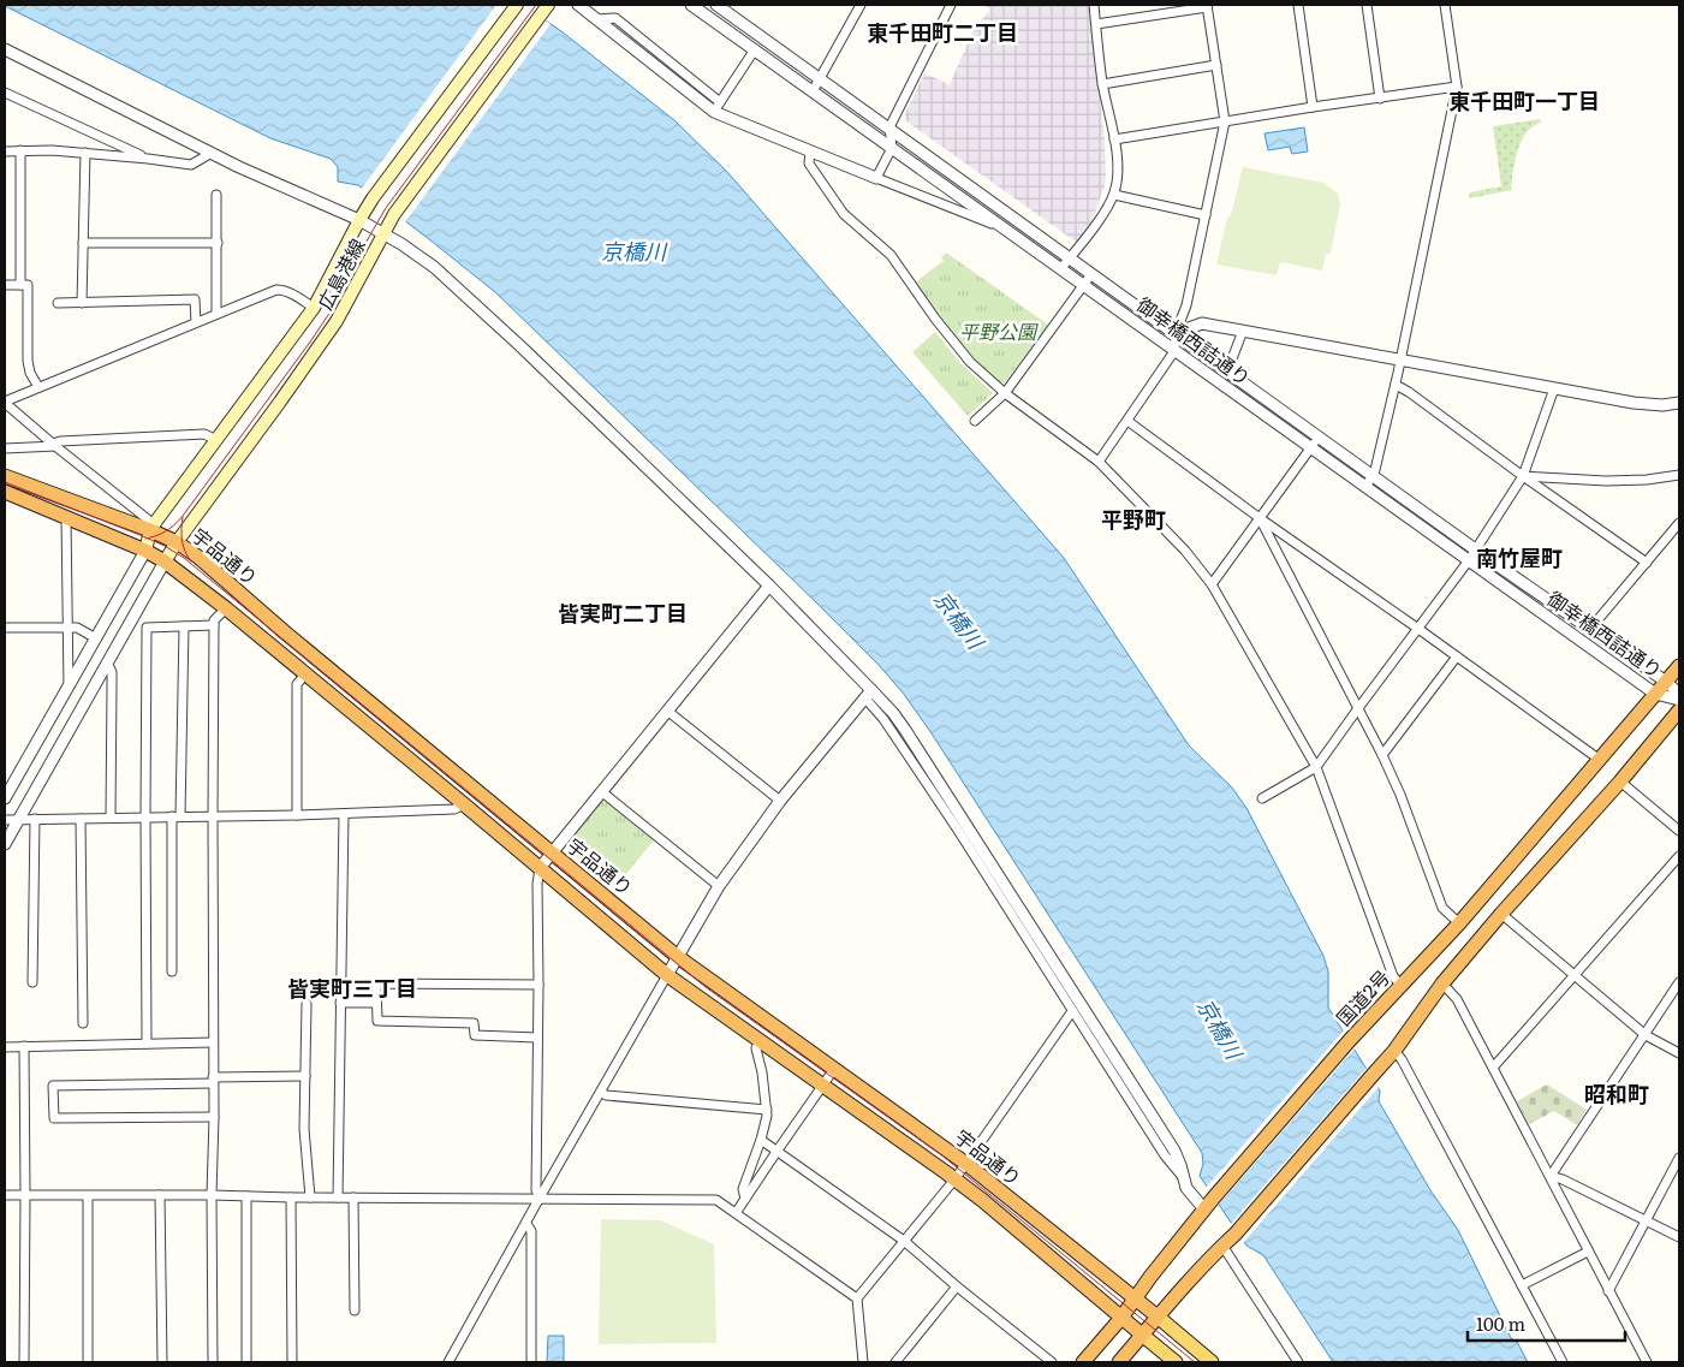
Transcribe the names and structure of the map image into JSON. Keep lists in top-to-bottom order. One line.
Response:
{"streets":{"highway":["宇品通り","国道2号"],"main road":["広島港線"],"street":["御幸橋西詰通り"]},"crossings":[["広島港線","宇品通り"],["御幸橋西詰通り","国道2号"],["宇品通り","国道2号"]],"districts":["東千田町二丁目","東千田町一丁目","平野町","南竹屋町","皆実町二丁目","皆実町三丁目","昭和町"],"water":["京橋川"],"parks":["平野公園"],"scale_bar":"100 m"}
